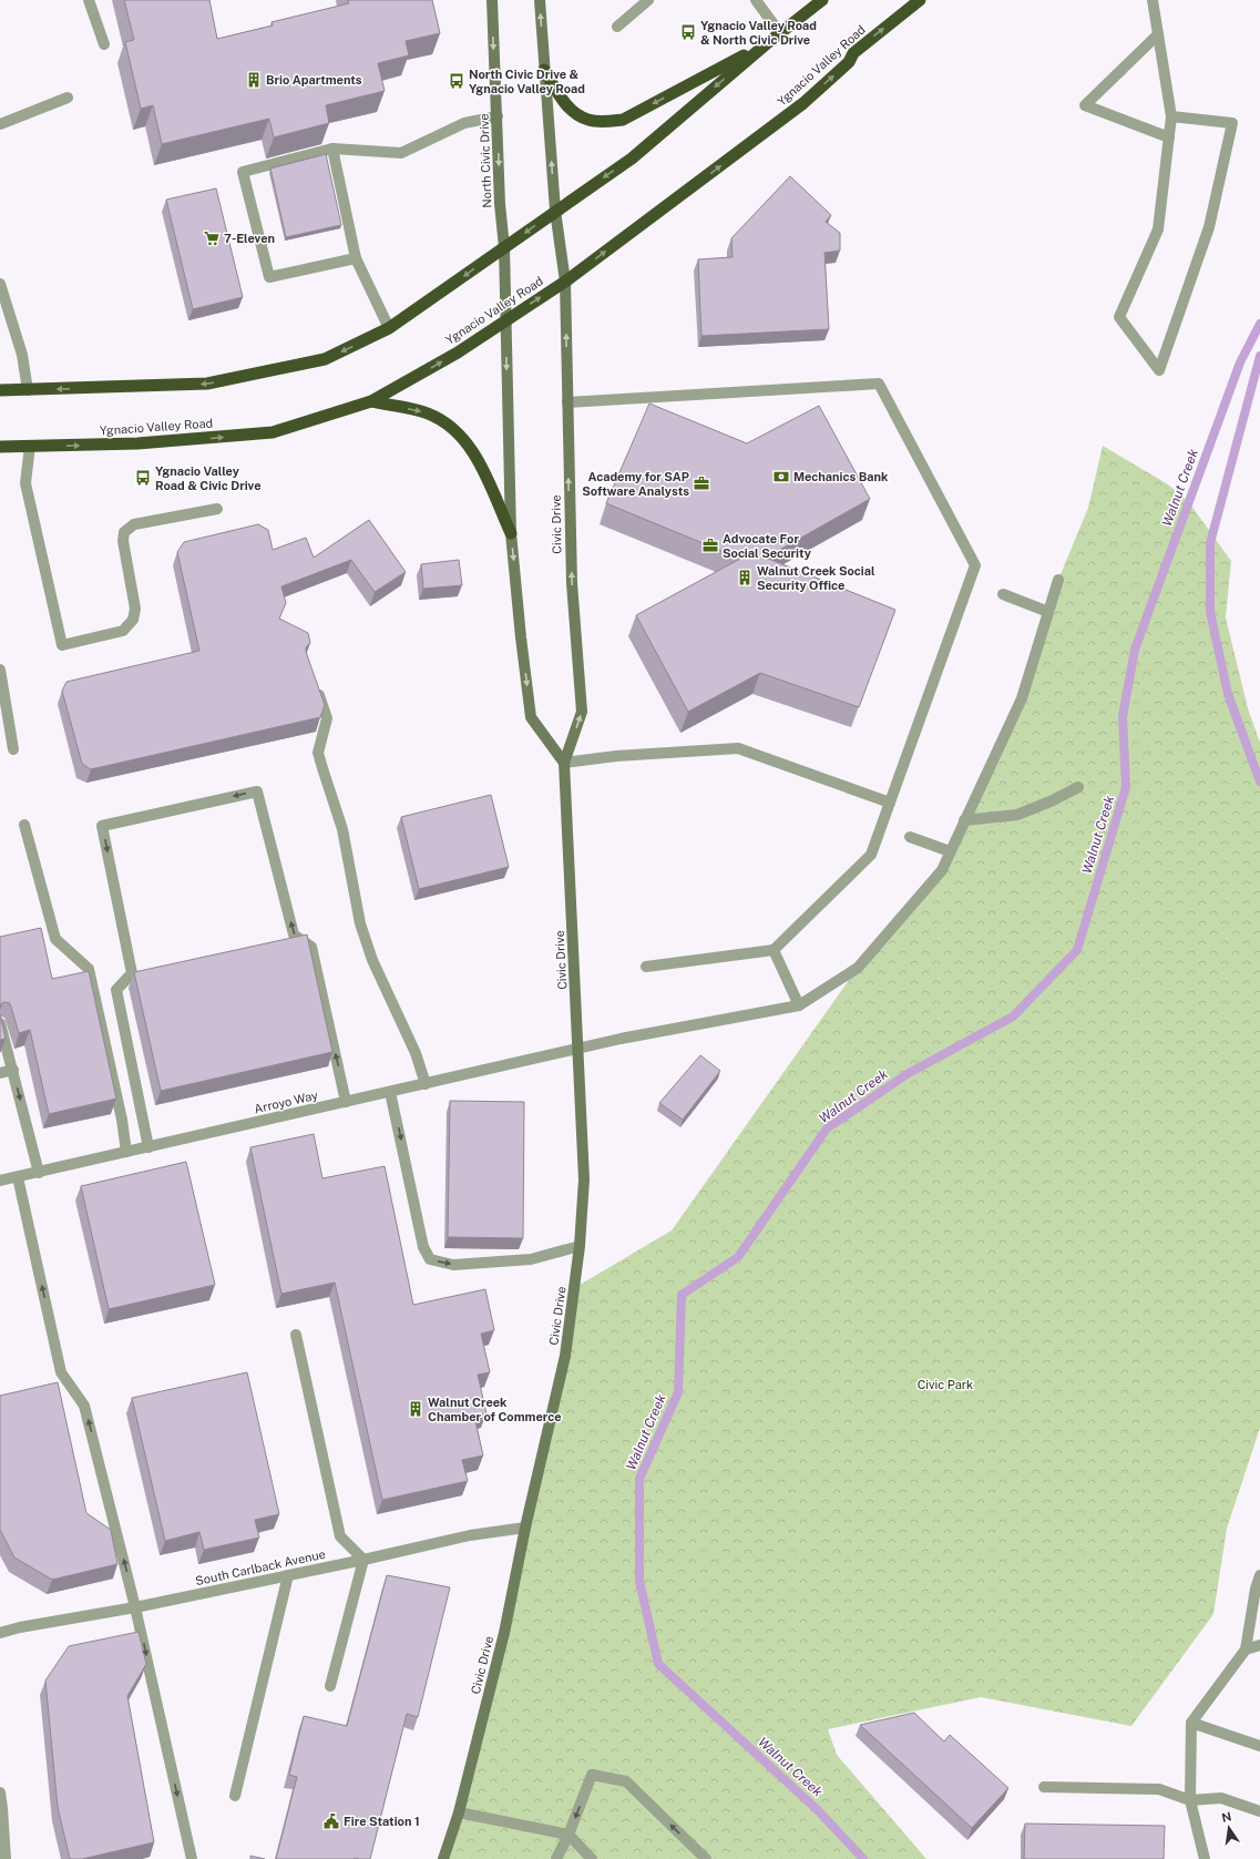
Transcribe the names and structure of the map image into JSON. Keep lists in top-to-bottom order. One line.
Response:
{"streets":{"highway":["Ygnacio Valley Road"],"main road":["North Civic Drive","Civic Drive"],"street":["Arroyo Way","South Carlback Avenue"]},"crossings":[["Ygnacio Valley Road","North Civic Drive"],["Ygnacio Valley Road","Civic Drive"],["Civic Drive","Arroyo Way"],["Civic Drive","South Carlback Avenue"]],"water":["Walnut Creek"],"parks":["Civic Park"],"places":{"bus stop":["Ygnacio Valley Road & North Civic Drive","North Civic Drive & Ygnacio Valley Road","Ygnacio Valley Road & Civic Drive"],"building":["Brio Apartments","Walnut Creek Social Security Office","Walnut Creek Chamber of Commerce"],"supermarket":["7-Eleven"],"bank":["Mechanics Bank"],"office":["Academy for SAP Software Analysts","Advocate For Social Security"],"public building":["Fire Station 1"]},"north":"top"}
